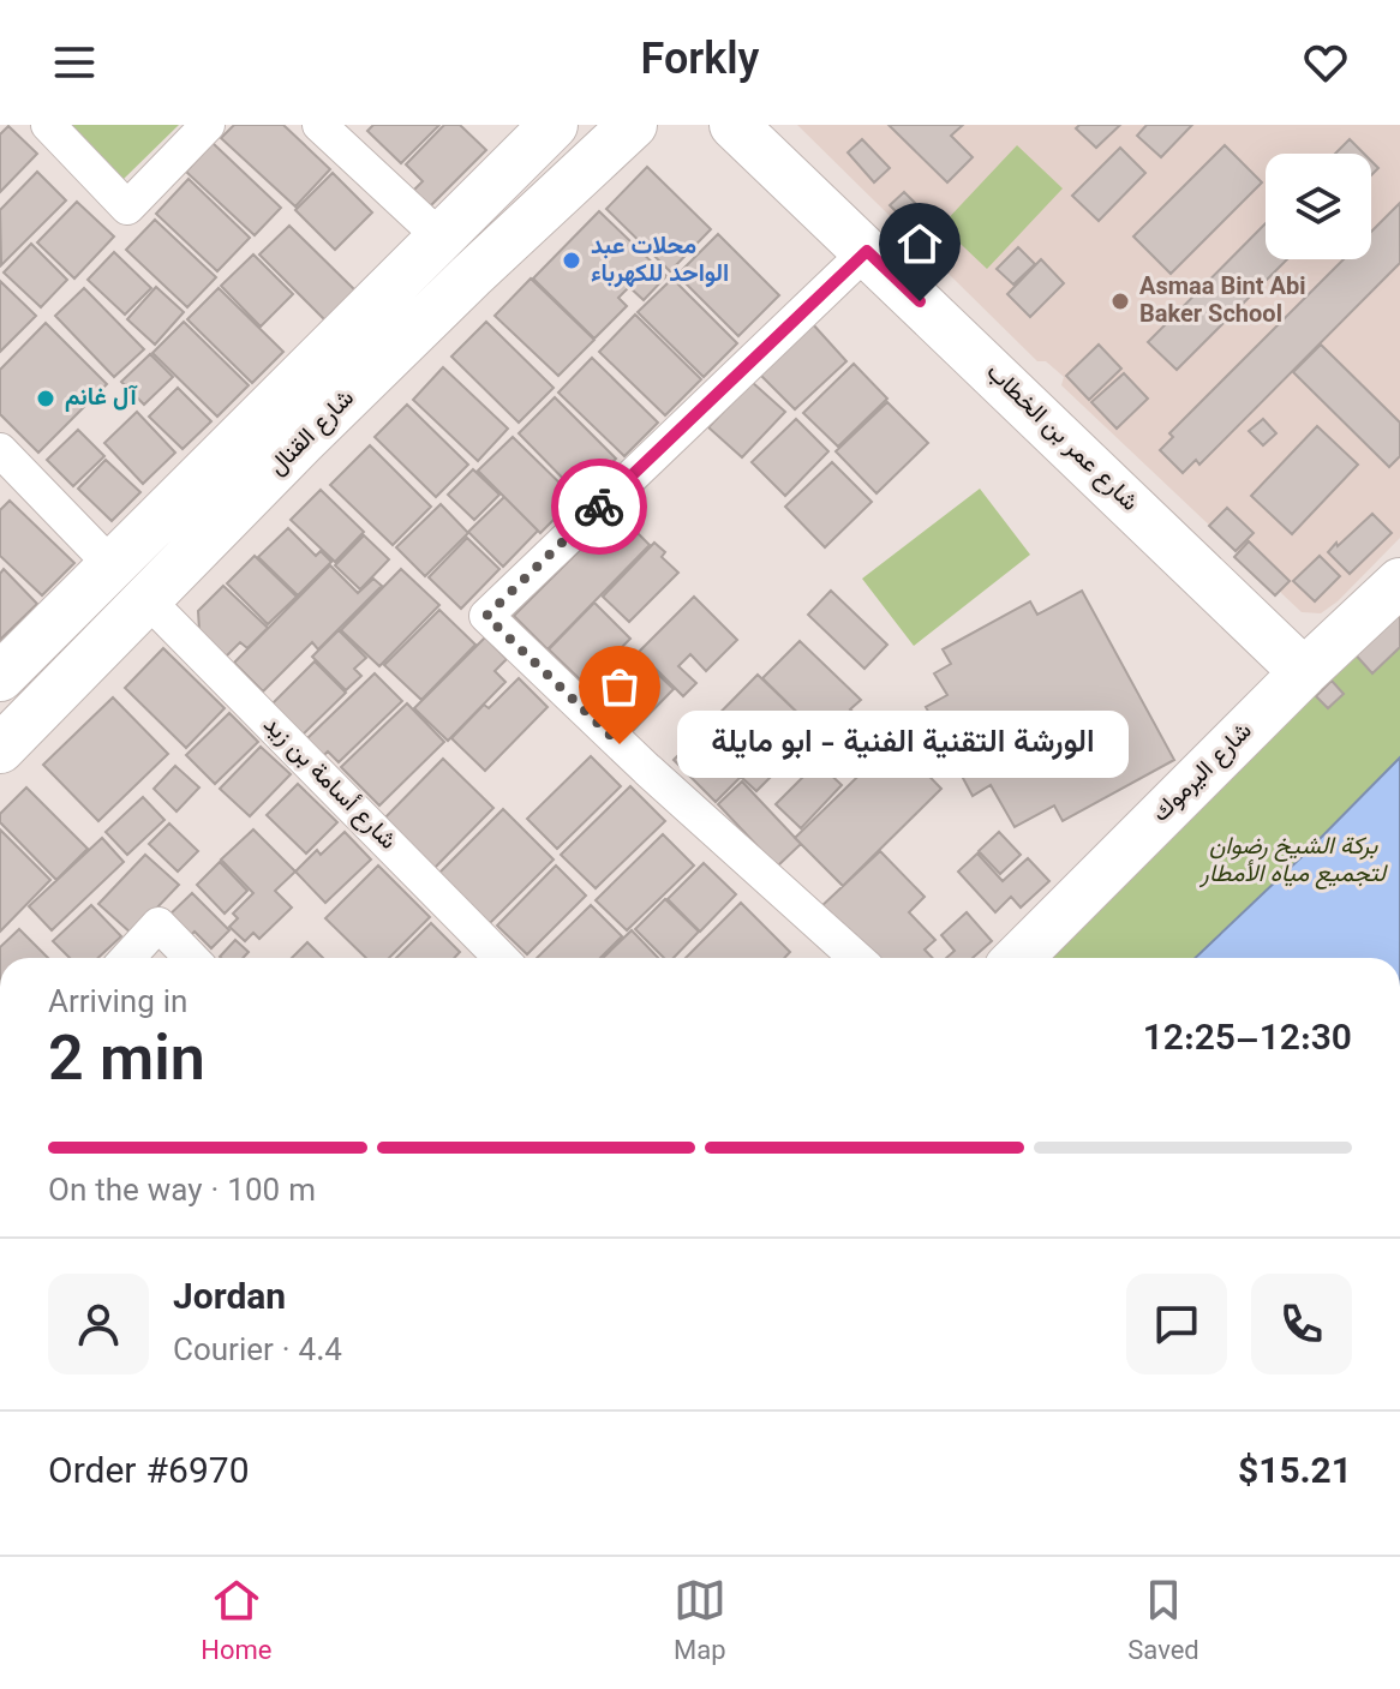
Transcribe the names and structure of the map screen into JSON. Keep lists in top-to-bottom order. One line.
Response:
{"streets":{"main road":["شارع القنال","شارع عمر بن الخطاب","شارع اليرموك"],"street":["شارع أسامة بن زيد"]},"crossings":[["شارع القنال","شارع أسامة بن زيد"],["شارع عمر بن الخطاب","شارع اليرموك"]],"parks":["بركة الشيخ رضوان لتجميع مياه الأمطار"],"places":["محلات عبد الواحد للكهرباء","Asmaa Bint Abi Baker School","آل غانم","الورشة التقنية الفنية - ابو مايلة"],"page":{"header":"Forkly","bubble":"الورشة التقنية الفنية - ابو مايلة","heading":["2 min","Arriving in","12:25–12:30"],"panel":["Jordan","Courier · 4.4","Order #6970","$15.21"],"bar":"On the way · 100 m","tabs":["Home","Map","Saved"]}}
